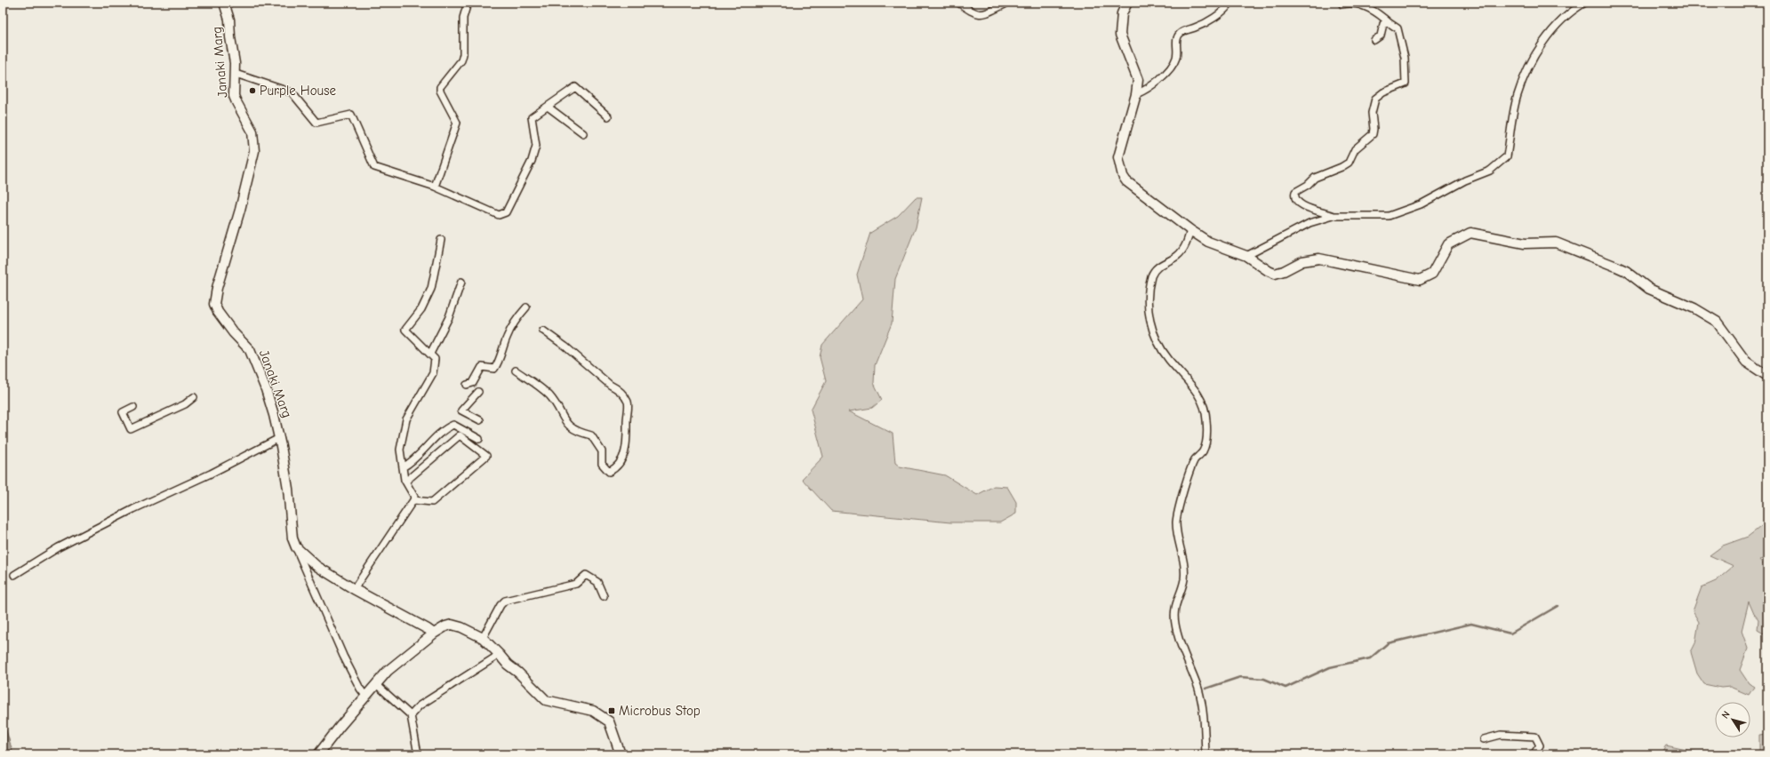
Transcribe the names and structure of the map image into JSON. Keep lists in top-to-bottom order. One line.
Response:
{"streets":{"street":["Janaki Marg"]},"places":{"other":["Purple House"],"transit":["Microbus Stop"]},"north":"top left"}
